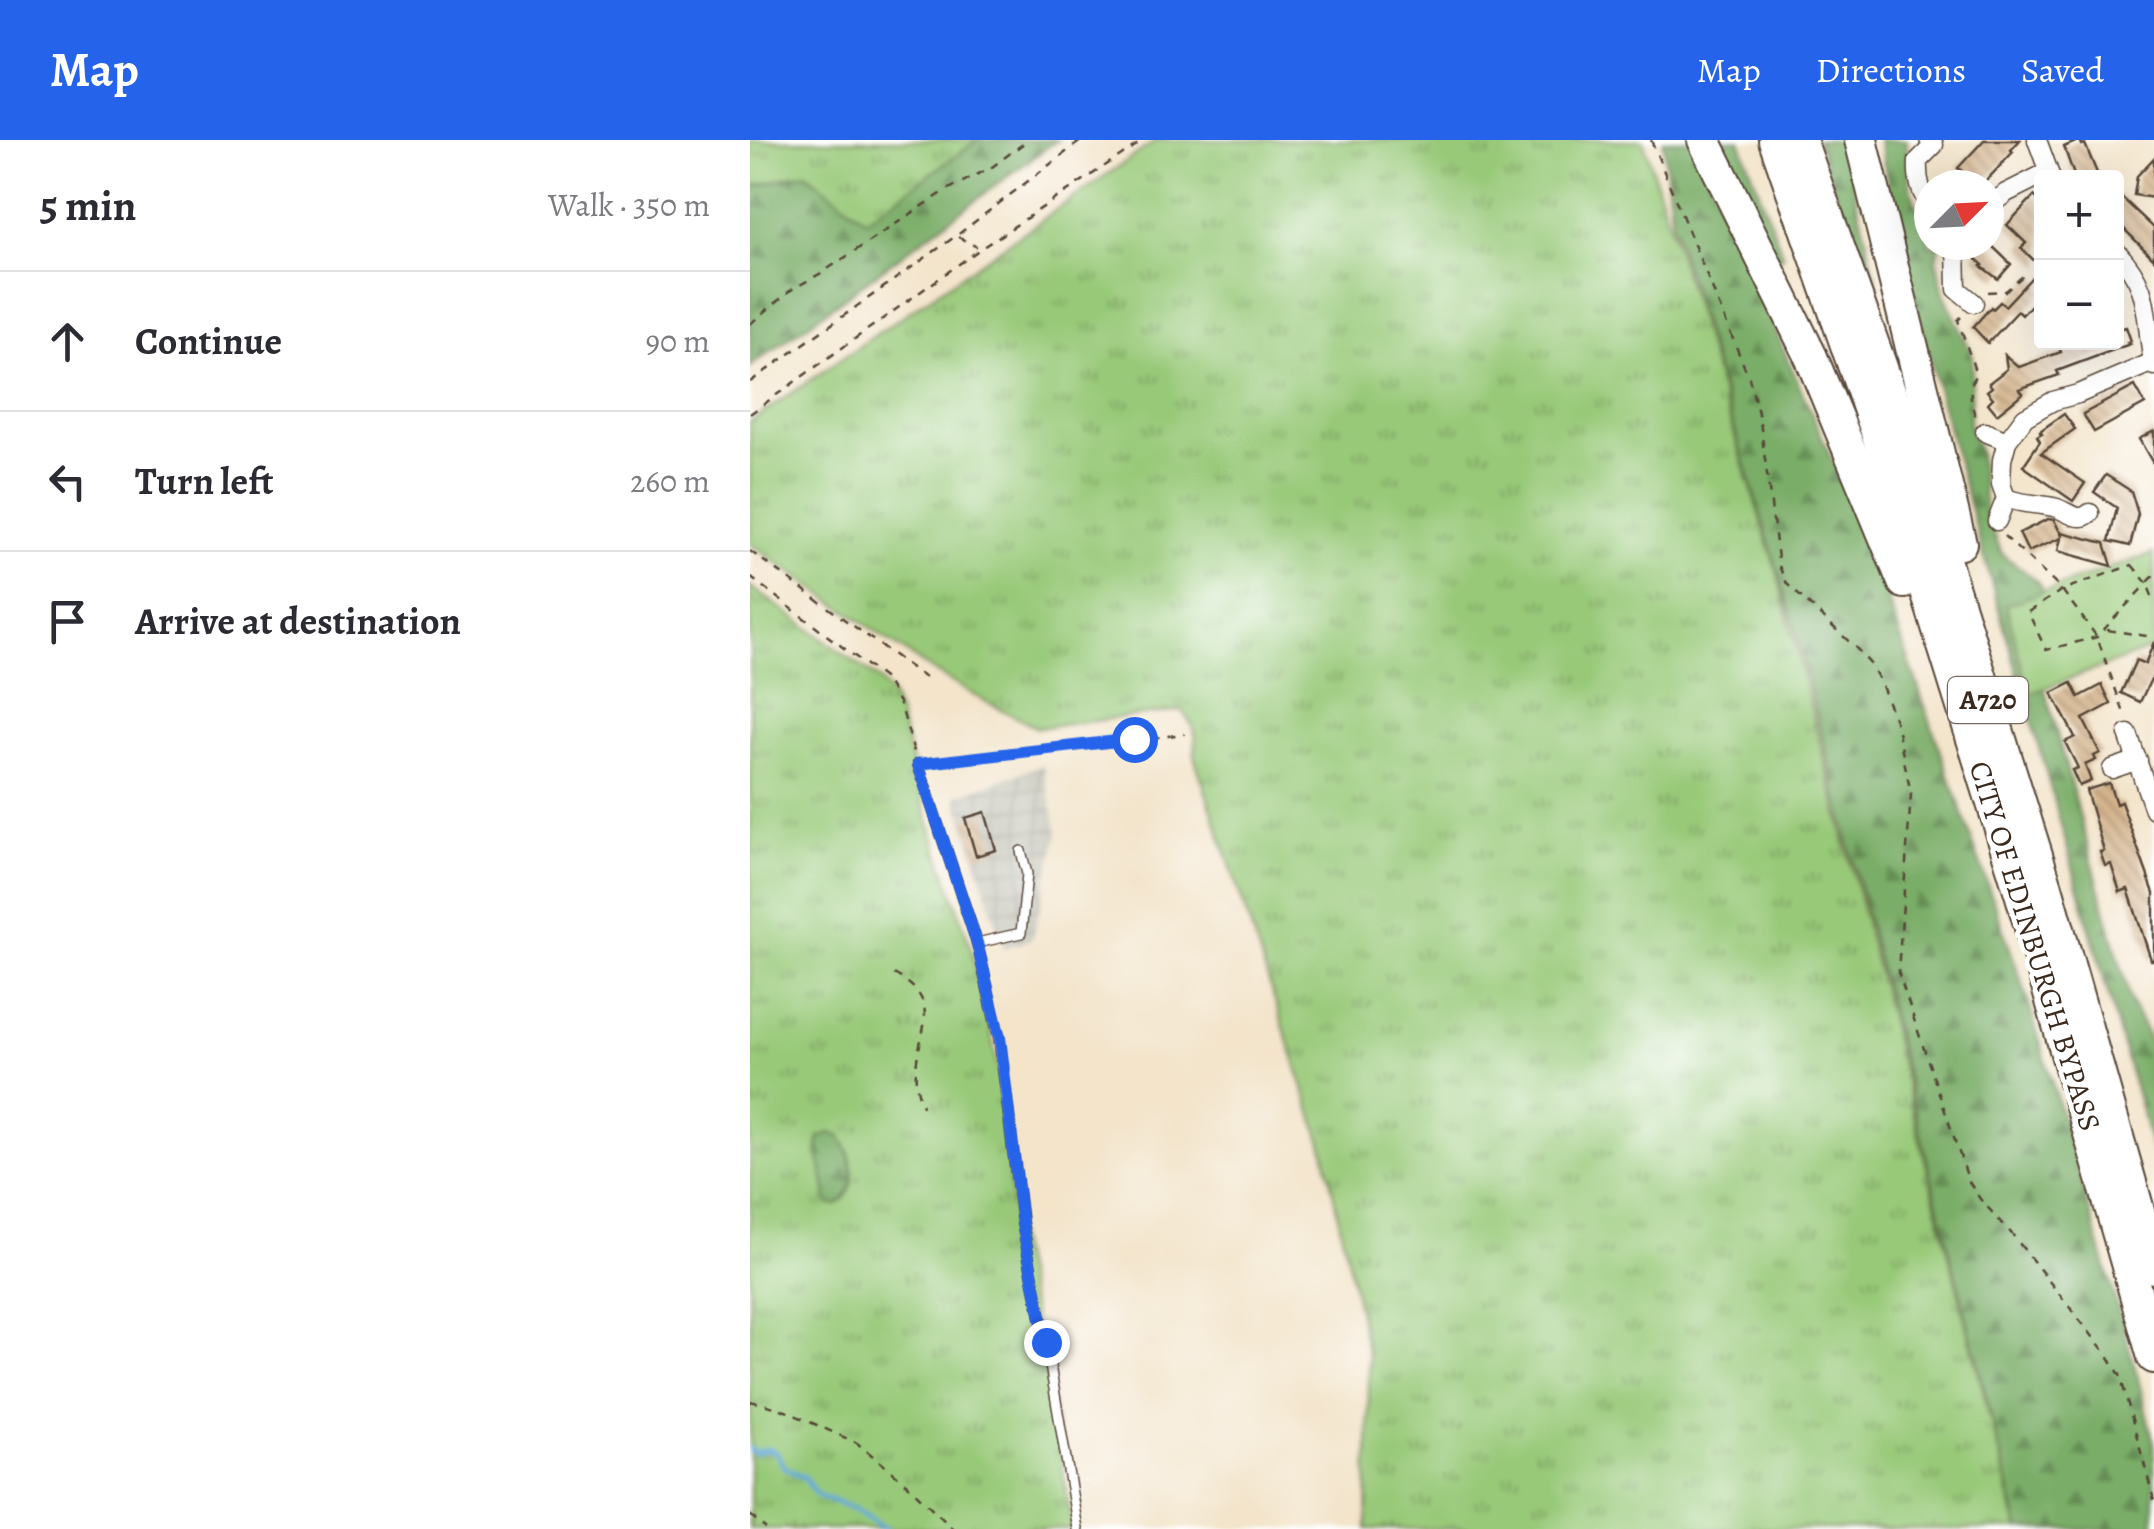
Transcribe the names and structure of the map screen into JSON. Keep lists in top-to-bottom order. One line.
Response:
{"streets":{"highway":["A720","CITY OF EDINBURGH BYPASS"]},"north":"top right","page":{"header":"Map","nav":["Map","Directions","Saved"],"heading":["5 min","Walk · 350 m"],"map_buttons":["+","−"],"list":[["Continue","90 m"],["Turn left","260 m"],"Arrive at destination"]}}
